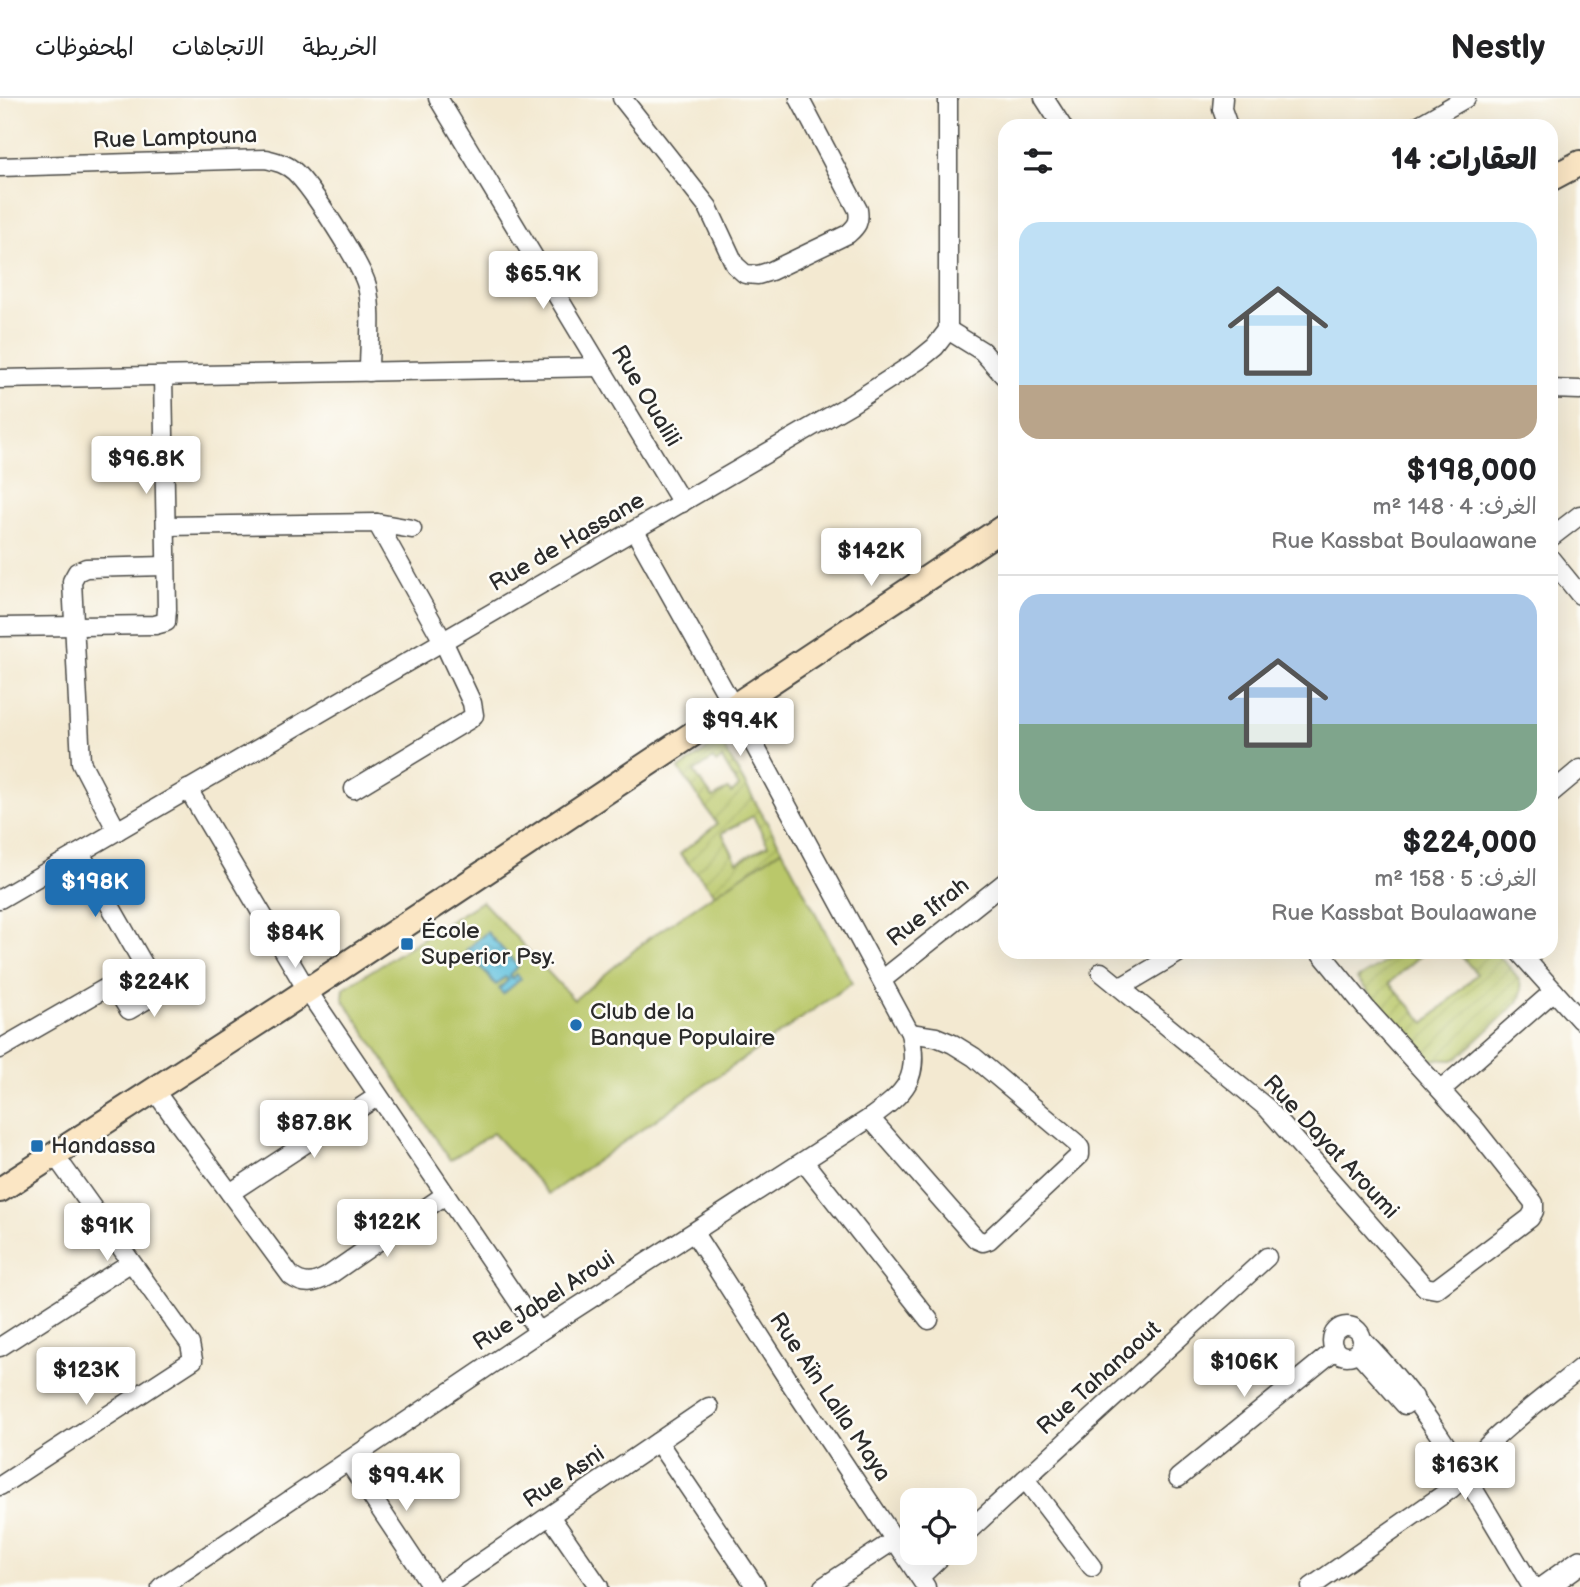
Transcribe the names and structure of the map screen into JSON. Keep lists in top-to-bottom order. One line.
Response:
{"streets":{"street":["Rue Lamptouna","Rue Oualili","Rue de Hassane","Rue Ifrah","Rue Dayat Aroumi","Rue Jabel Aroui","Rue Tahanaout","Rue Aïn Lalla Maya","Rue Asni"]},"crossings":[["Rue Oualili","Rue de Hassane"],["Rue Jabel Aroui","Rue Aïn Lalla Maya"]],"places":{"transit":["École Superior Psy.","Handassa"],"other":["Club de la Banque Populaire"]},"page":{"header":"Nestly","nav":["الخريطة","الاتجاهات","المحفوظات"],"heading":"العقارات: 14","list":[{"name":"$198,000","note":"الغرف: 4 · 148 m² · Rue Kassbat Boulaawane"},{"name":"$224,000","note":"الغرف: 5 · 158 m² · Rue Kassbat Boulaawane"}],"price":["$65.9K","$96.8K","$142K","$99.4K","$198K","$84K","$224K","$87.8K","$122K","$91K","$106K","$123K","$163K","$99.4K"]}}
